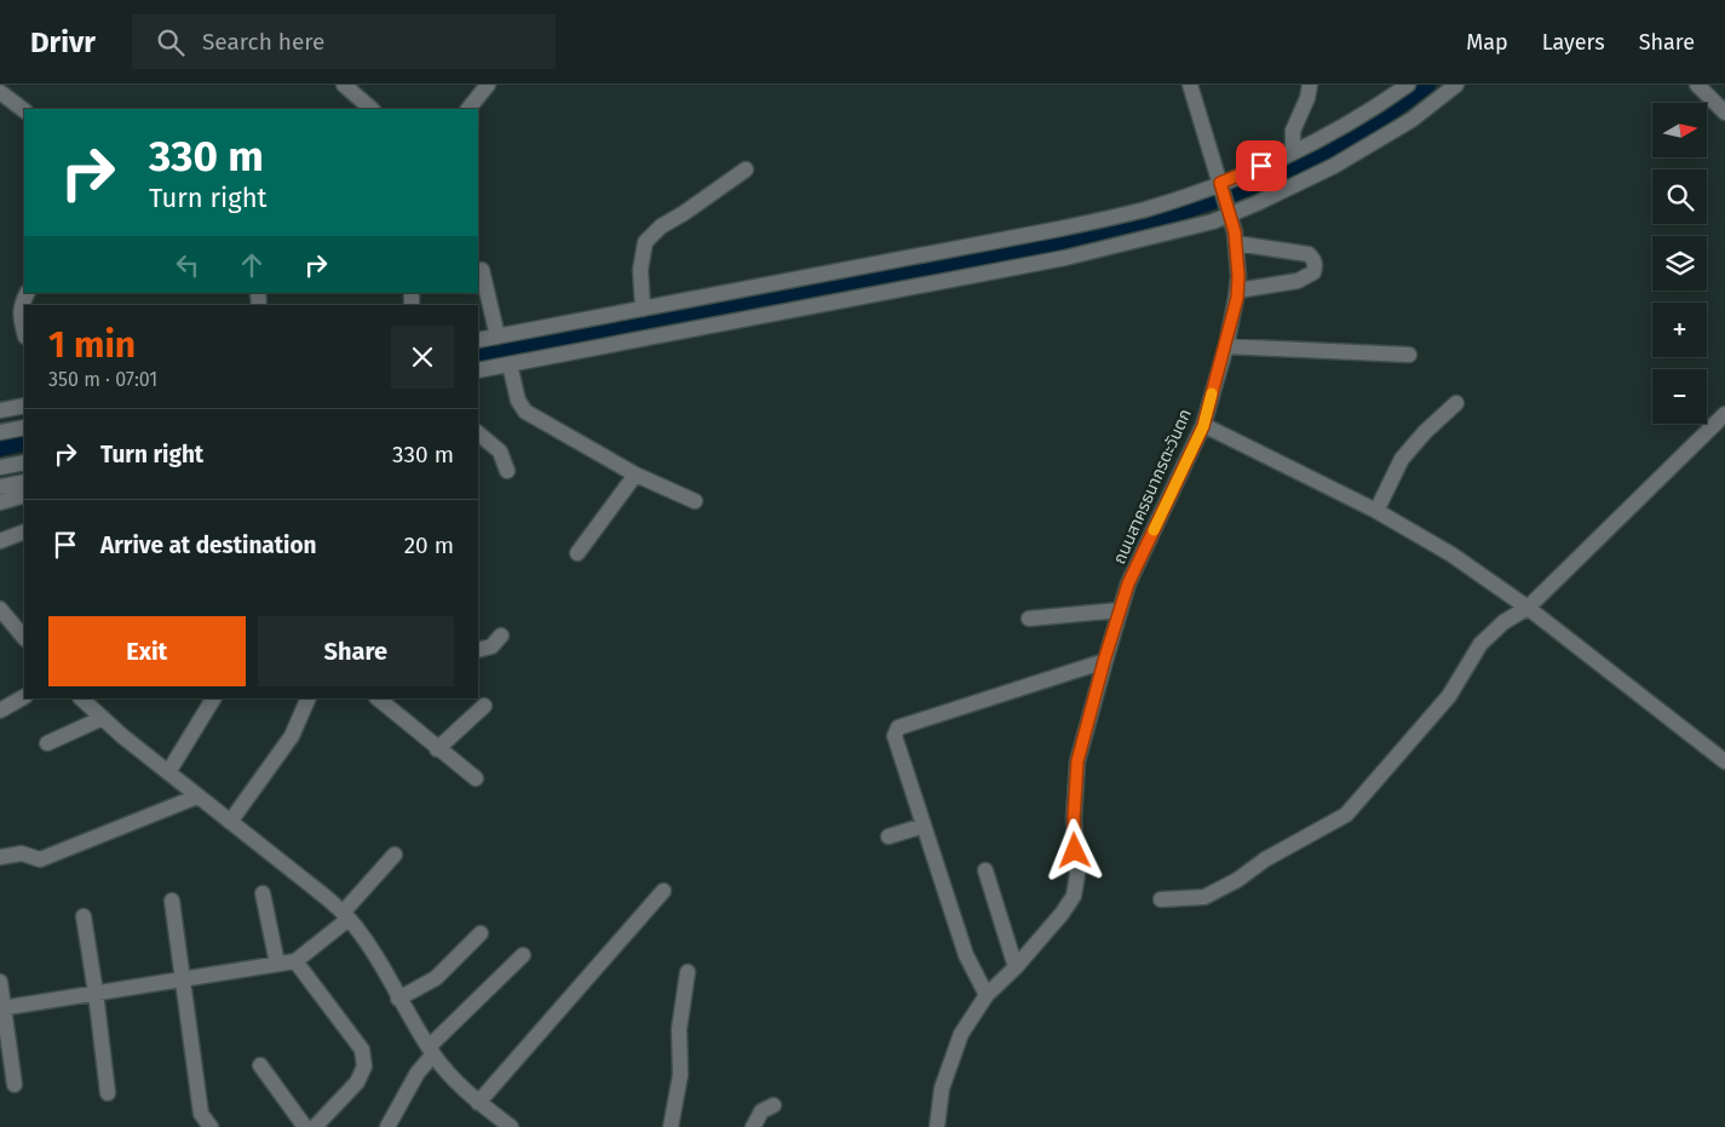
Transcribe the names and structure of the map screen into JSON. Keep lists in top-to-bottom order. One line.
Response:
{"streets":{"street":["ถนนสาครธนากรตะวันตก"]},"north":"right","page":{"header":"Drivr","search":"Search here","nav":["Map","Layers","Share"],"map_buttons":["+","−"],"turn":["330 m","Turn right"],"heading":["1 min","350 m · 07:01"],"list":[{"name":"Turn right","value":"330 m"},{"name":"Arrive at destination","value":"20 m"}],"buttons":["Exit","Share"]}}
